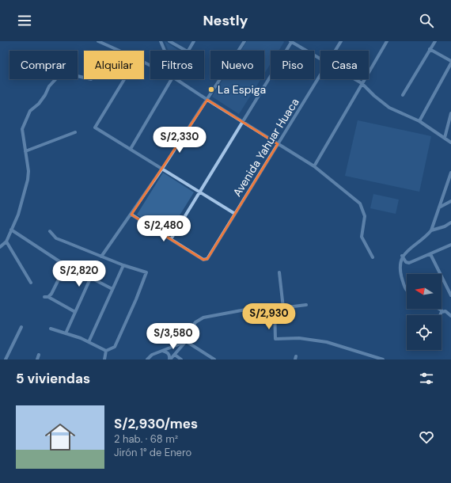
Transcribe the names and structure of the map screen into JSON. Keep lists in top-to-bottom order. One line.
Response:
{"streets":{"street":["Avenida Yahuar Huaca"]},"places":["La Espiga"],"north":"left","page":{"header":"Nestly","chip":["Comprar","Alquilar","Filtros","Nuevo","Piso","Casa"],"price":["S/2,330","S/2,480","S/2,820","S/2,930","S/3,580"],"heading":"5 viviendas","list":[{"name":"S/2,930/mes","note":"2 hab. · 68 m² · Jirón 1° de Enero"}]}}
